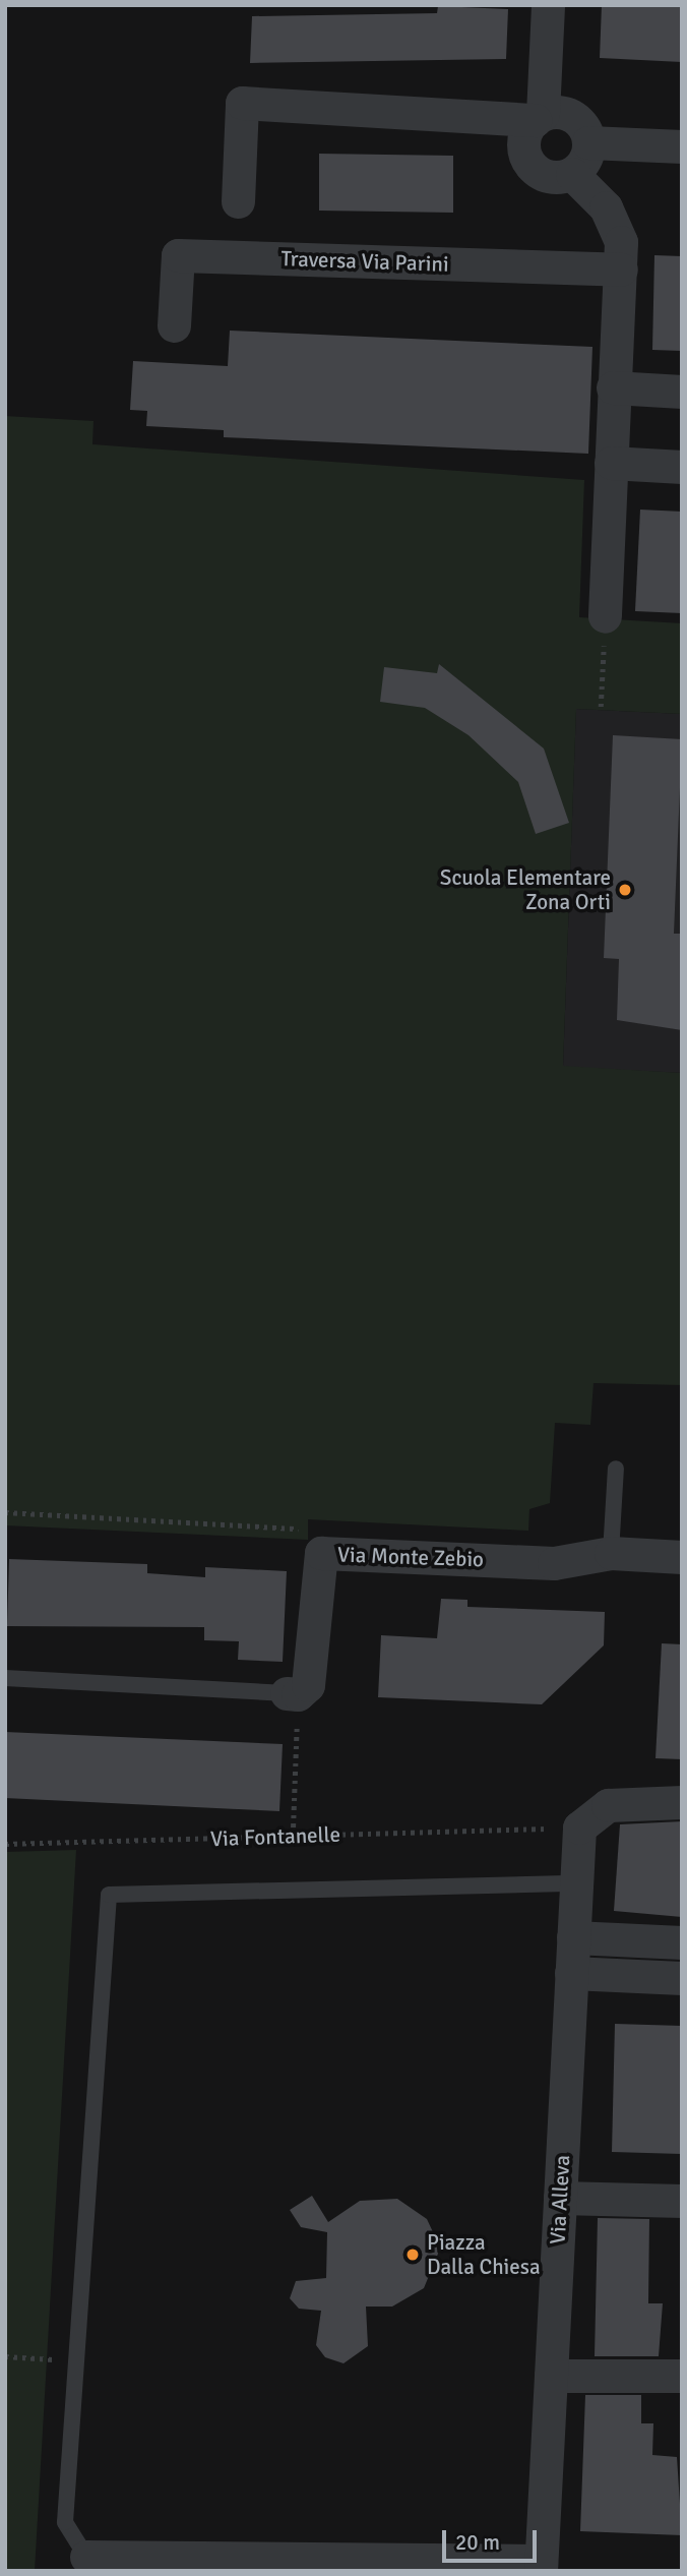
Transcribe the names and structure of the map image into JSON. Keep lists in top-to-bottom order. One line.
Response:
{"streets":{"street":["Traversa Via Parini","Via Monte Zebio","Via Alleva"],"path":["Via Fontanelle"]},"places":["Scuola Elementare Zona Orti","Piazza Dalla Chiesa"],"scale_bar":"20 m"}
